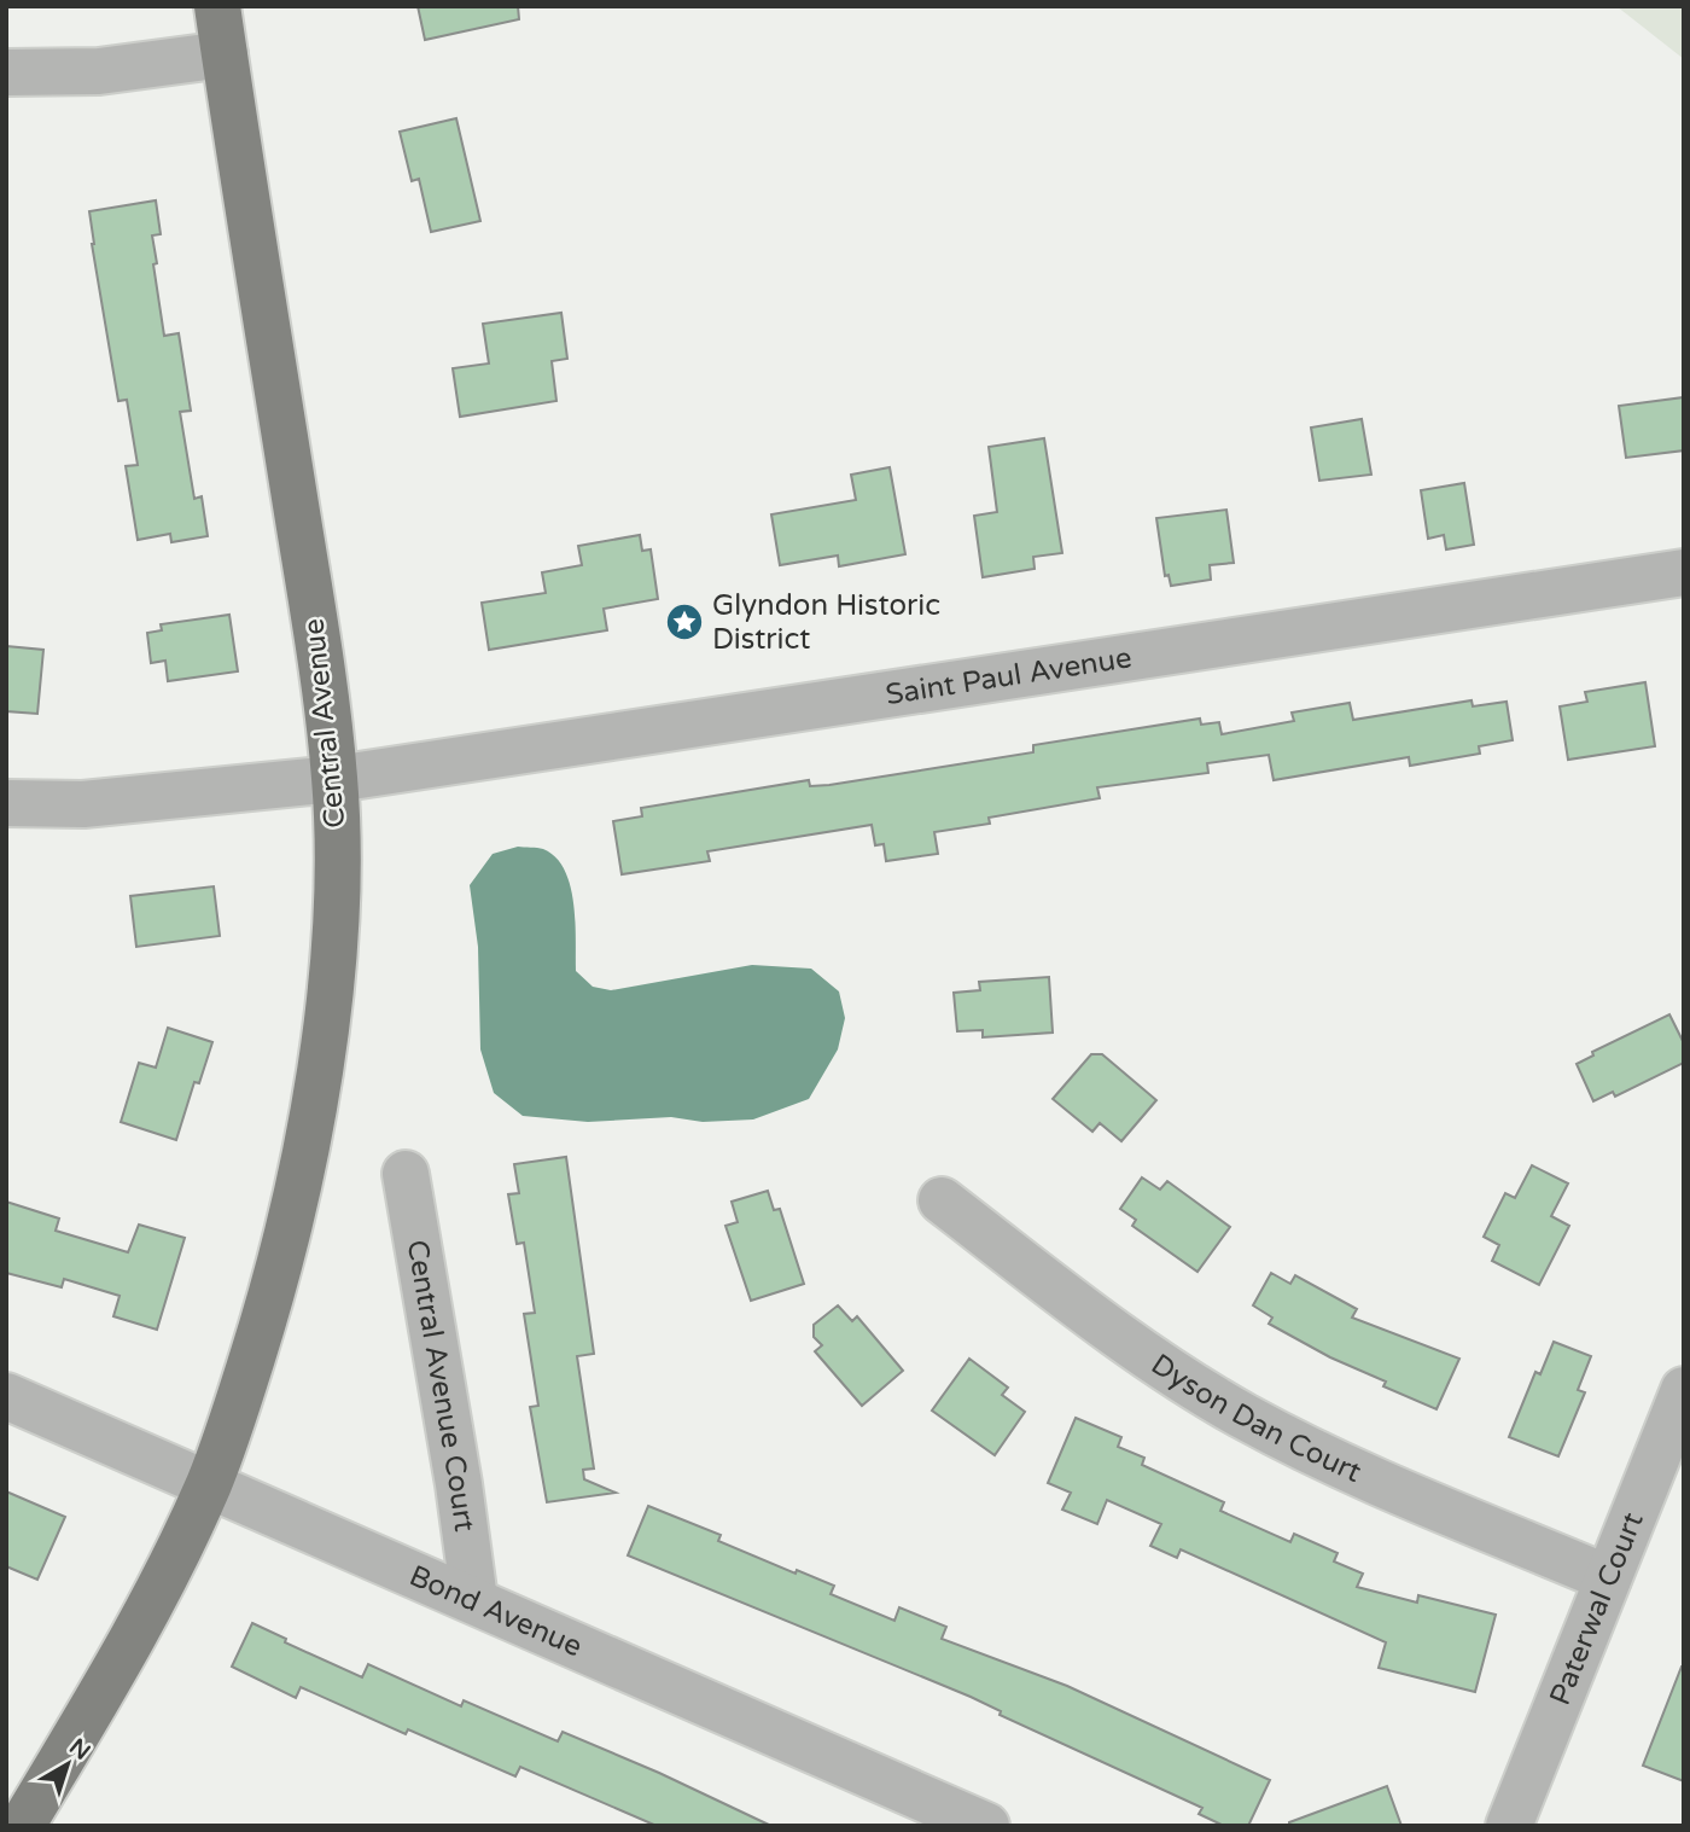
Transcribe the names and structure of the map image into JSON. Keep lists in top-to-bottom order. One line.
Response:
{"streets":{"main road":["Central Avenue"],"street":["Saint Paul Avenue","Central Avenue Court","Dyson Dan Court","Paterwal Court","Bond Avenue"]},"crossings":[["Saint Paul Avenue","Central Avenue"],["Central Avenue","Bond Avenue"],["Central Avenue Court","Bond Avenue"],["Dyson Dan Court","Paterwal Court"]],"places":{"place":["Glyndon Historic District"]},"north":"top right"}
